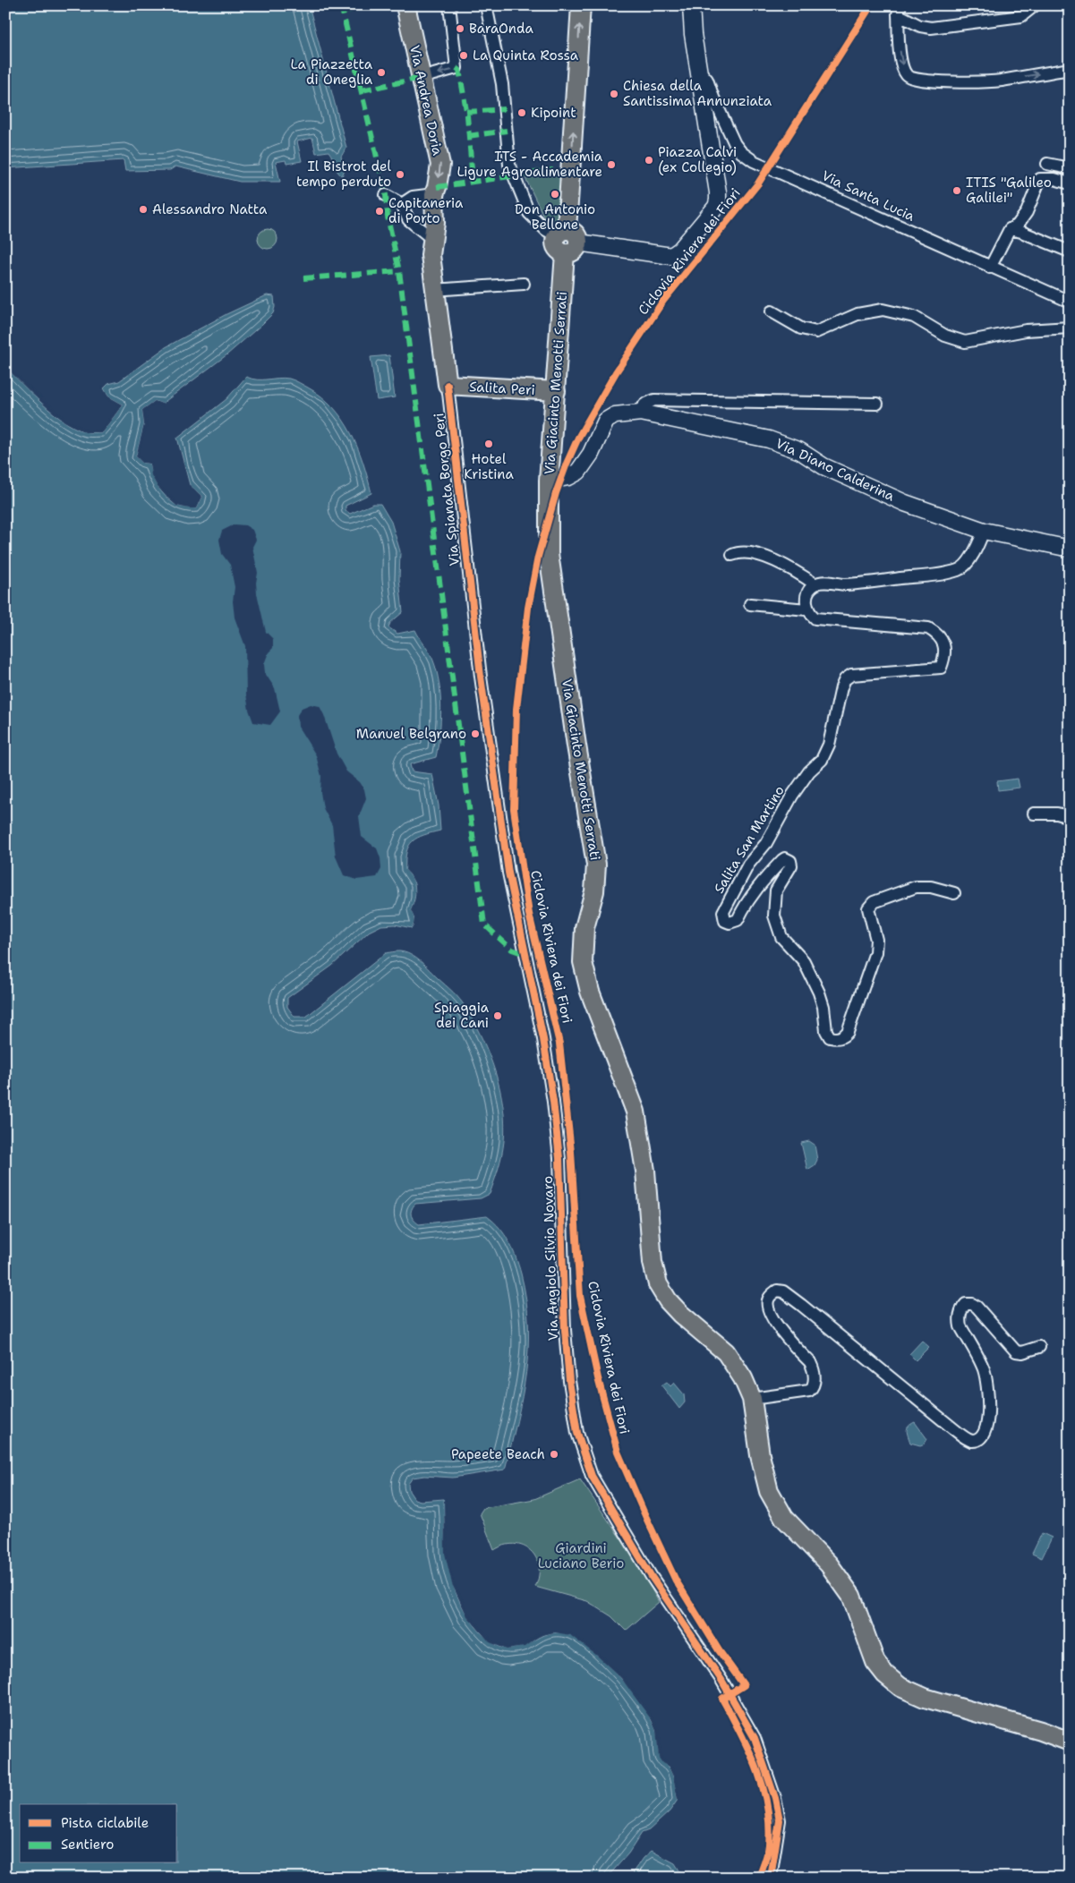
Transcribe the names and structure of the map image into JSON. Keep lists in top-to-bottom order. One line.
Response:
{"streets":{"main road":["Via Andrea Doria","Via Giacinto Menotti Serrati","Salita Peri","Via Diano Calderina","Via Spianata Borgo Peri"],"street":["Via Santa Lucia","Salita San Martino","Via Angiolo Silvio Novaro"],"cycle path":["Ciclovia Riviera dei Fiori"]},"crossings":[["Via Andrea Doria","Via Spianata Borgo Peri"],["Via Giacinto Menotti Serrati","Salita Peri"],["Via Giacinto Menotti Serrati","Via Diano Calderina"],["Salita Peri","Via Spianata Borgo Peri"],["Via Spianata Borgo Peri","Via Angiolo Silvio Novaro"]],"one_way":["Via Andrea Doria"],"parks":["Giardini Luciano Berio"],"places":["BaraOnda","La Quinta Rossa","La Piazzetta di Oneglia","Chiesa della Santissima Annunziata","Kipoint","Piazza Calvi (ex Collegio)","ITS - Accademia Ligure Agroalimentare","Il Bistrot del tempo perduto","ITIS \"Galileo Galilei\"","Don Antonio Bellone","Alessandro Natta","Capitaneria di Porto","Hotel Kristina","Manuel Belgrano","Spiaggia dei Cani","Papeete Beach"],"legend":["Pista ciclabile","Sentiero"]}
